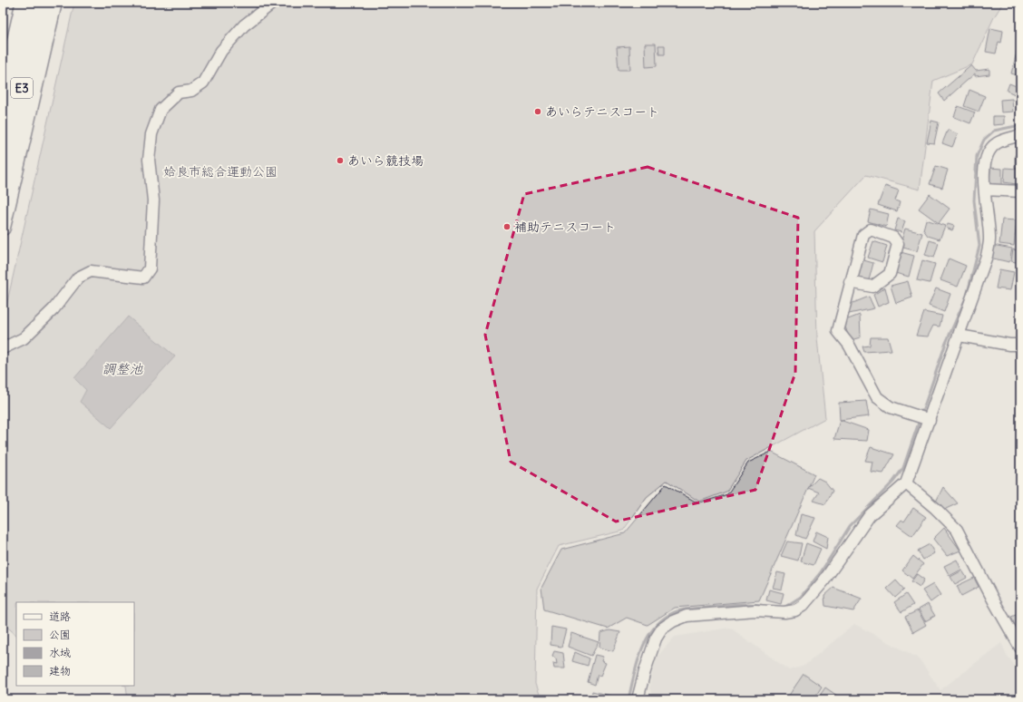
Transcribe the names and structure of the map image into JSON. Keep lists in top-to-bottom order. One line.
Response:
{"streets":{"highway":["E3"]},"water":["調整池"],"parks":["姶良市総合運動公園"],"places":["あいらテニスコート","あいら競技場","補助テニスコート"],"legend":["道路","公園","水域","建物"]}
